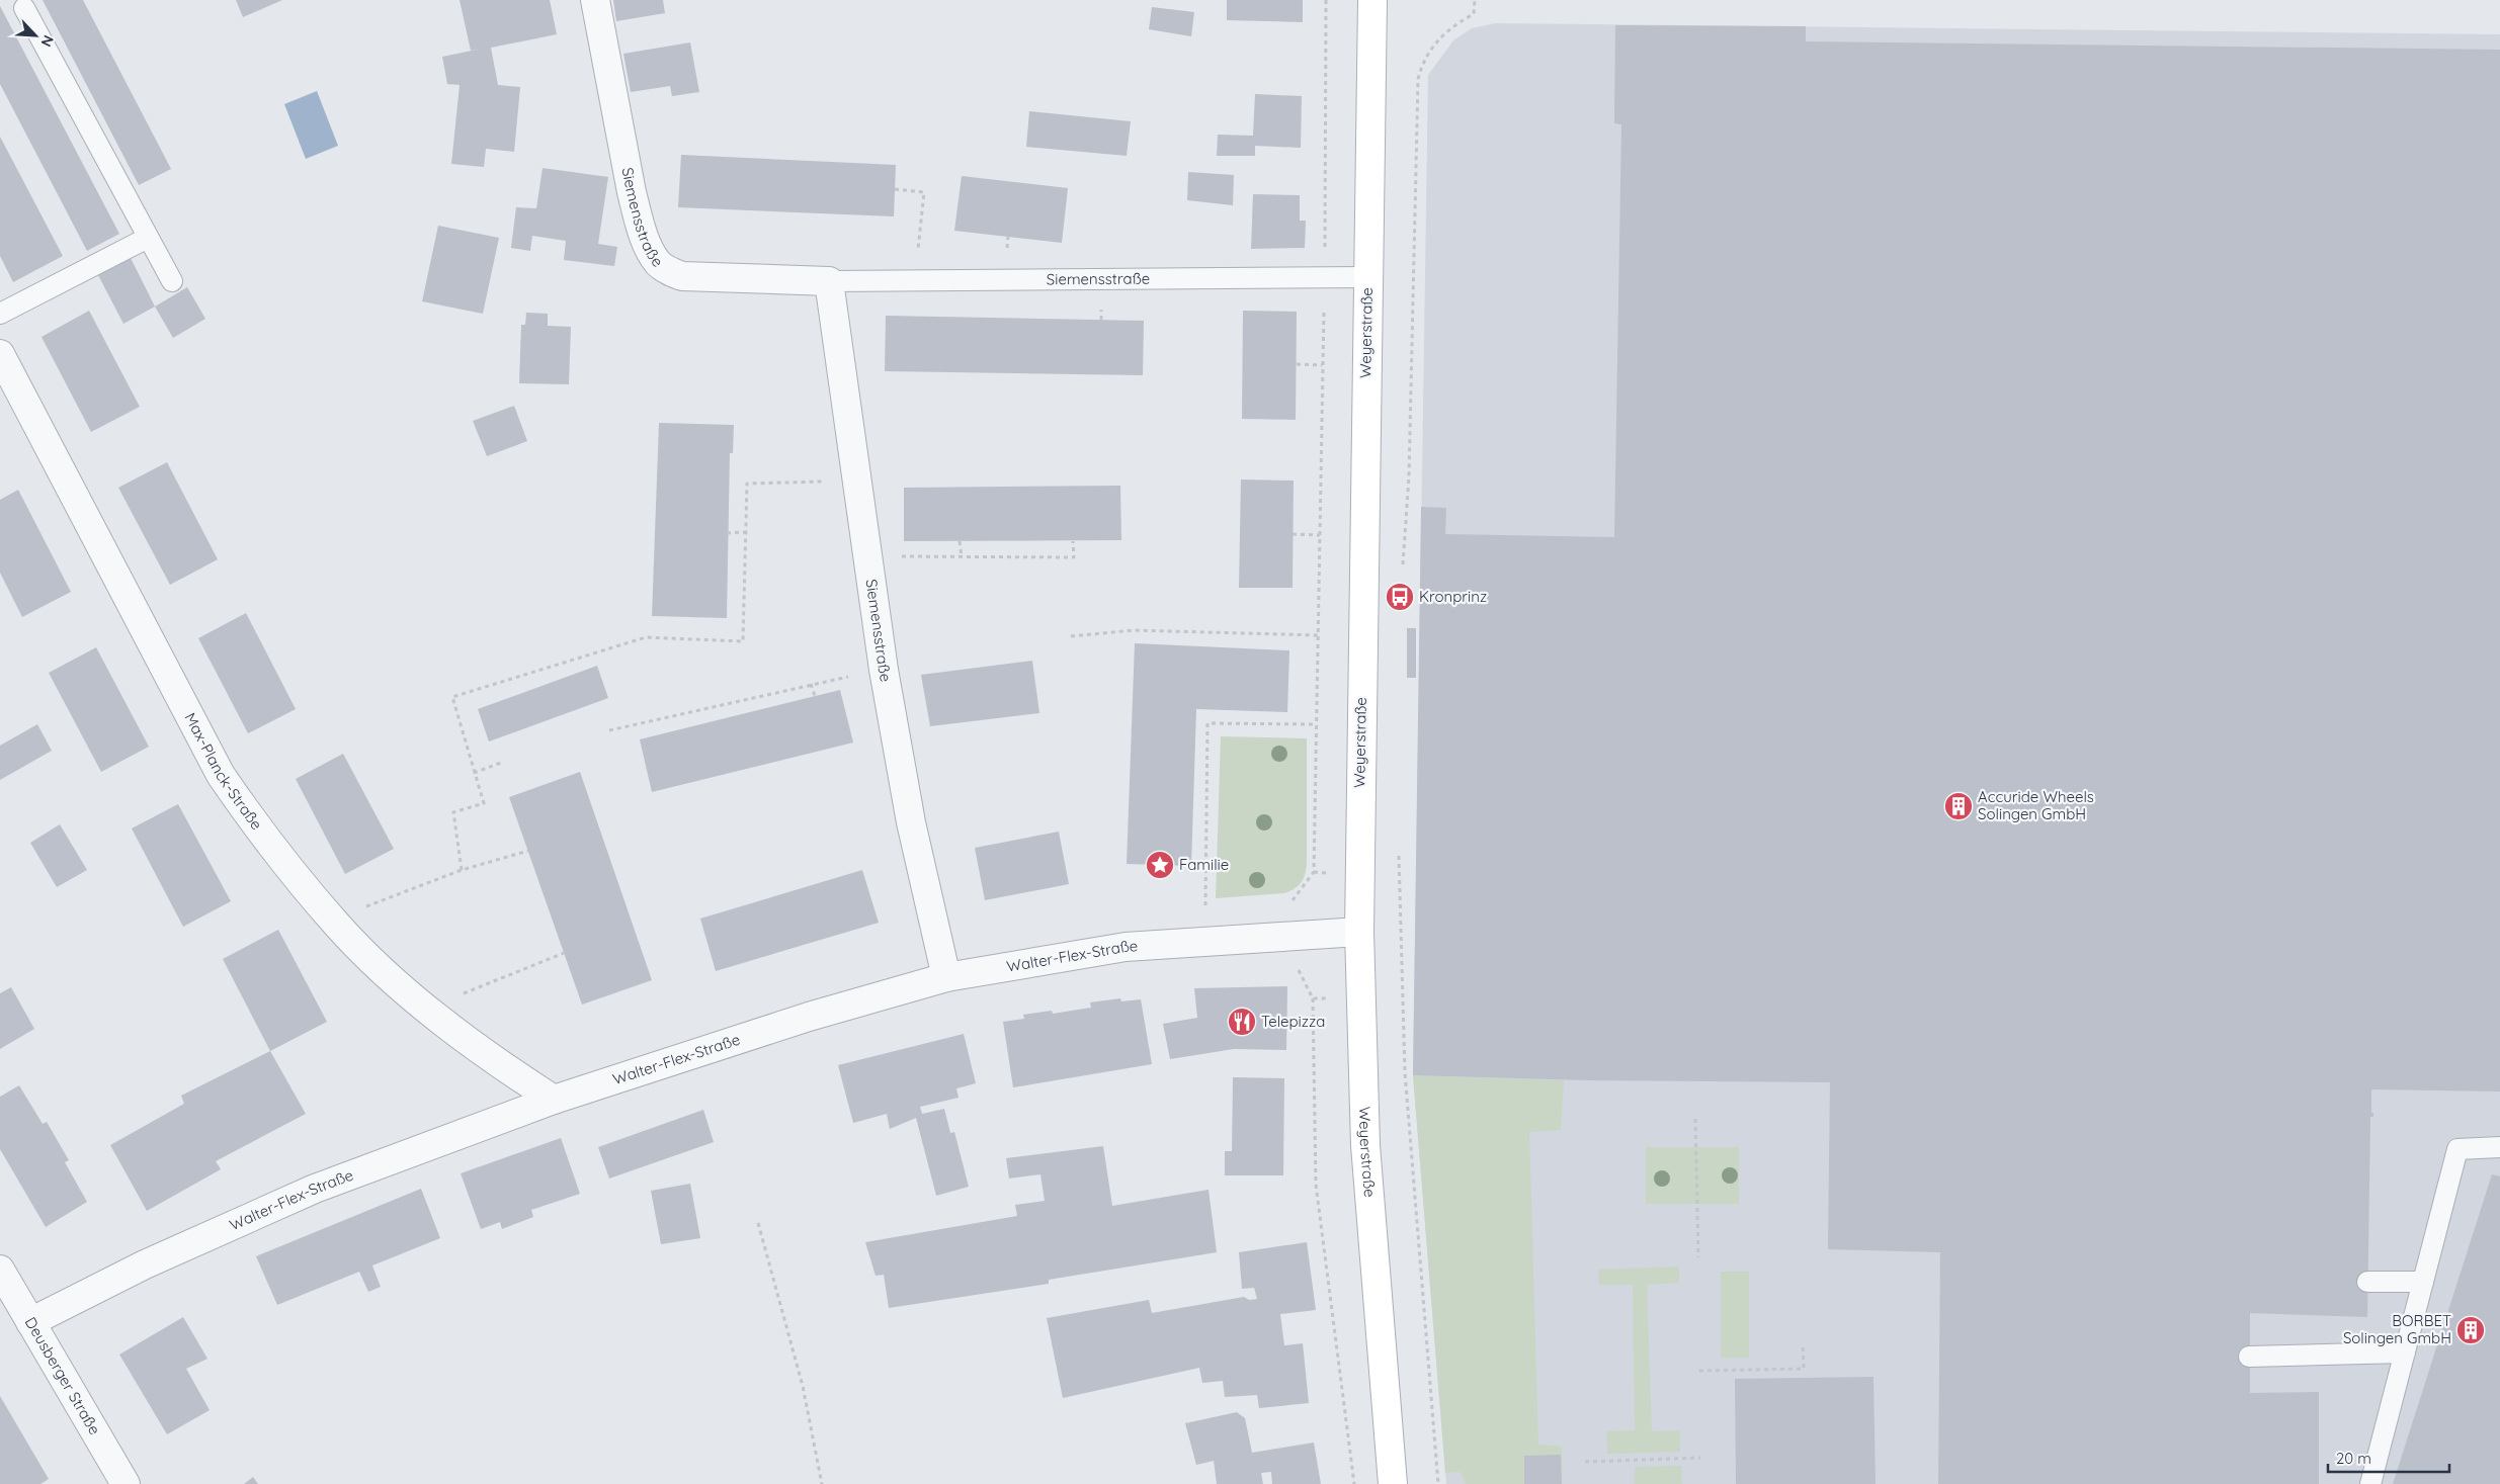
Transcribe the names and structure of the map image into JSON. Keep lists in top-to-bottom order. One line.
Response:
{"streets":{"main road":["Weyerstraße"],"street":["Siemensstraße","Max-Planck-Straße","Walter-Flex-Straße","Deusberger Straße"]},"crossings":[["Siemensstraße","Weyerstraße"],["Siemensstraße","Walter-Flex-Straße"],["Weyerstraße","Walter-Flex-Straße"],["Max-Planck-Straße","Walter-Flex-Straße"],["Walter-Flex-Straße","Deusberger Straße"]],"places":{"bus stop":["Kronprinz"],"building":["Accuride Wheels Solingen GmbH","BORBET Solingen GmbH"],"place":["Familie"],"restaurant":["Telepizza"]},"scale_bar":"20 m","north":"bottom right"}
